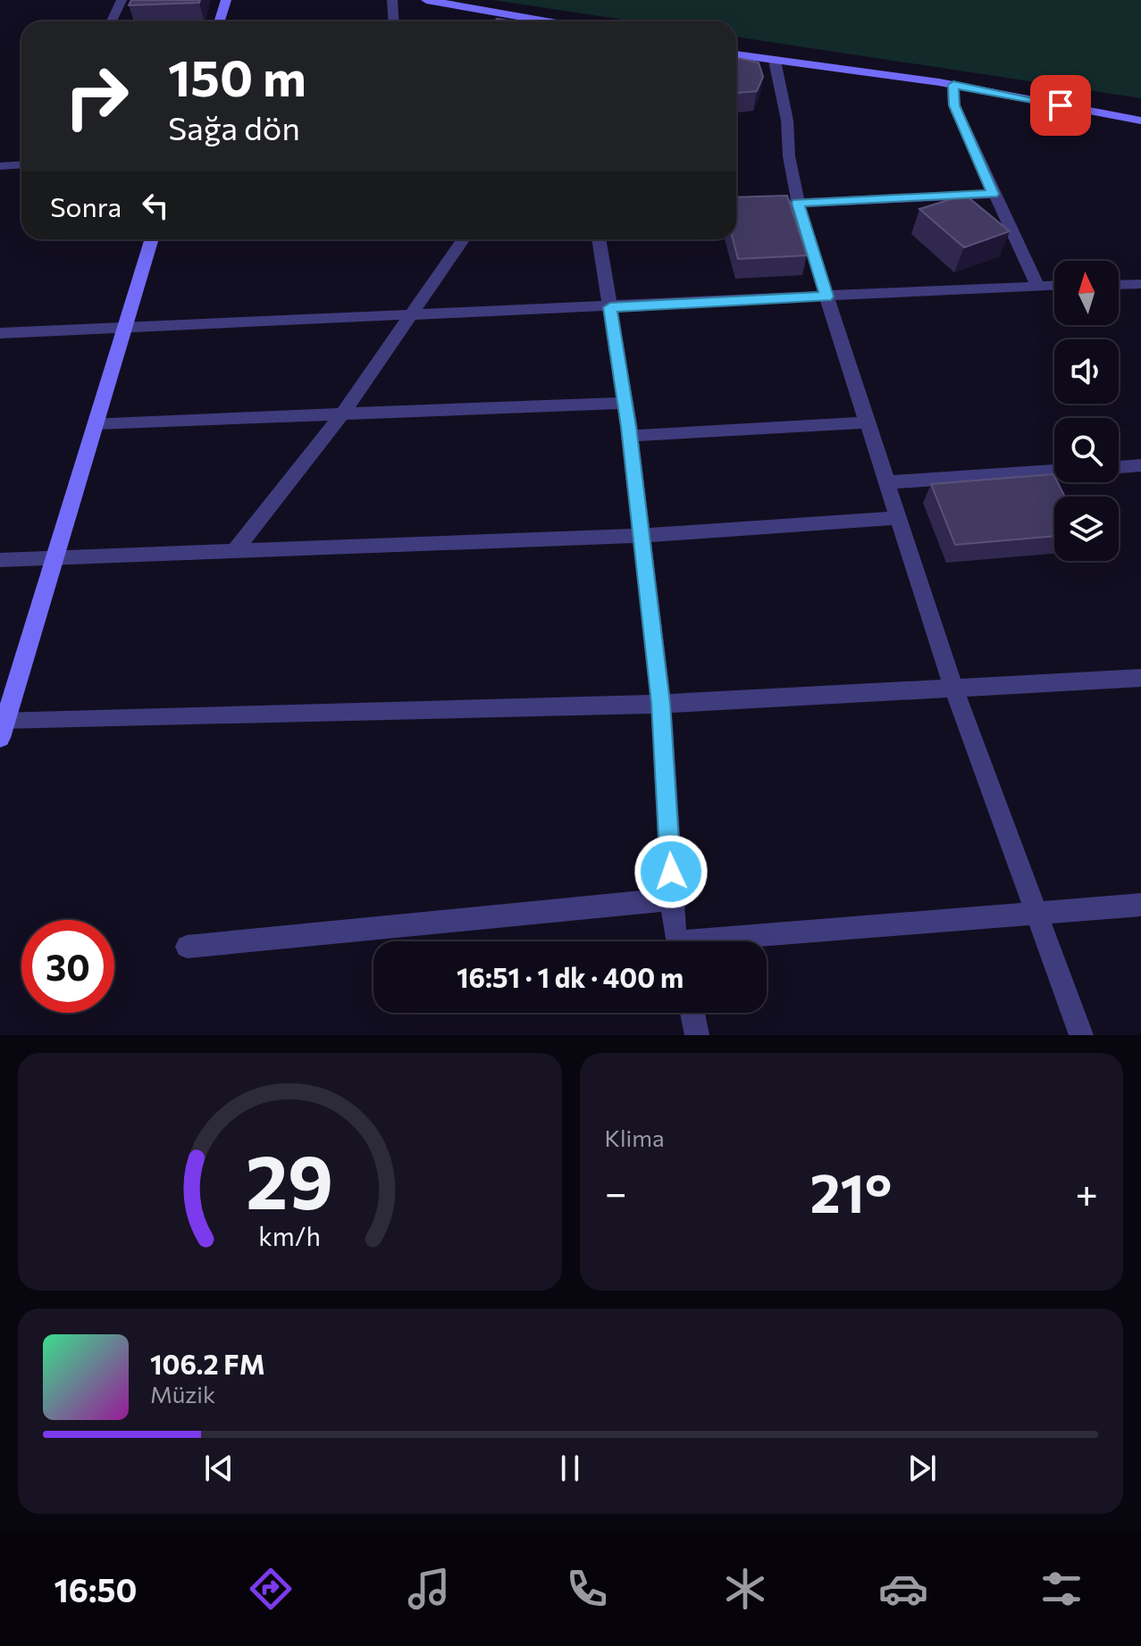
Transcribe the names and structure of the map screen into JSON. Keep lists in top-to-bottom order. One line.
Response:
{"north":"top","page":{"turn":["150 m","Sağa dön"],"then":"Sonra","limit":"30","trip":"16:51 · 1 dk · 400 m","tile":"Klima","heat":["−","21°","+"],"song":["106.2 FM","Müzik"],"tabs":"16:50","gauge":["29","km/h"]}}
